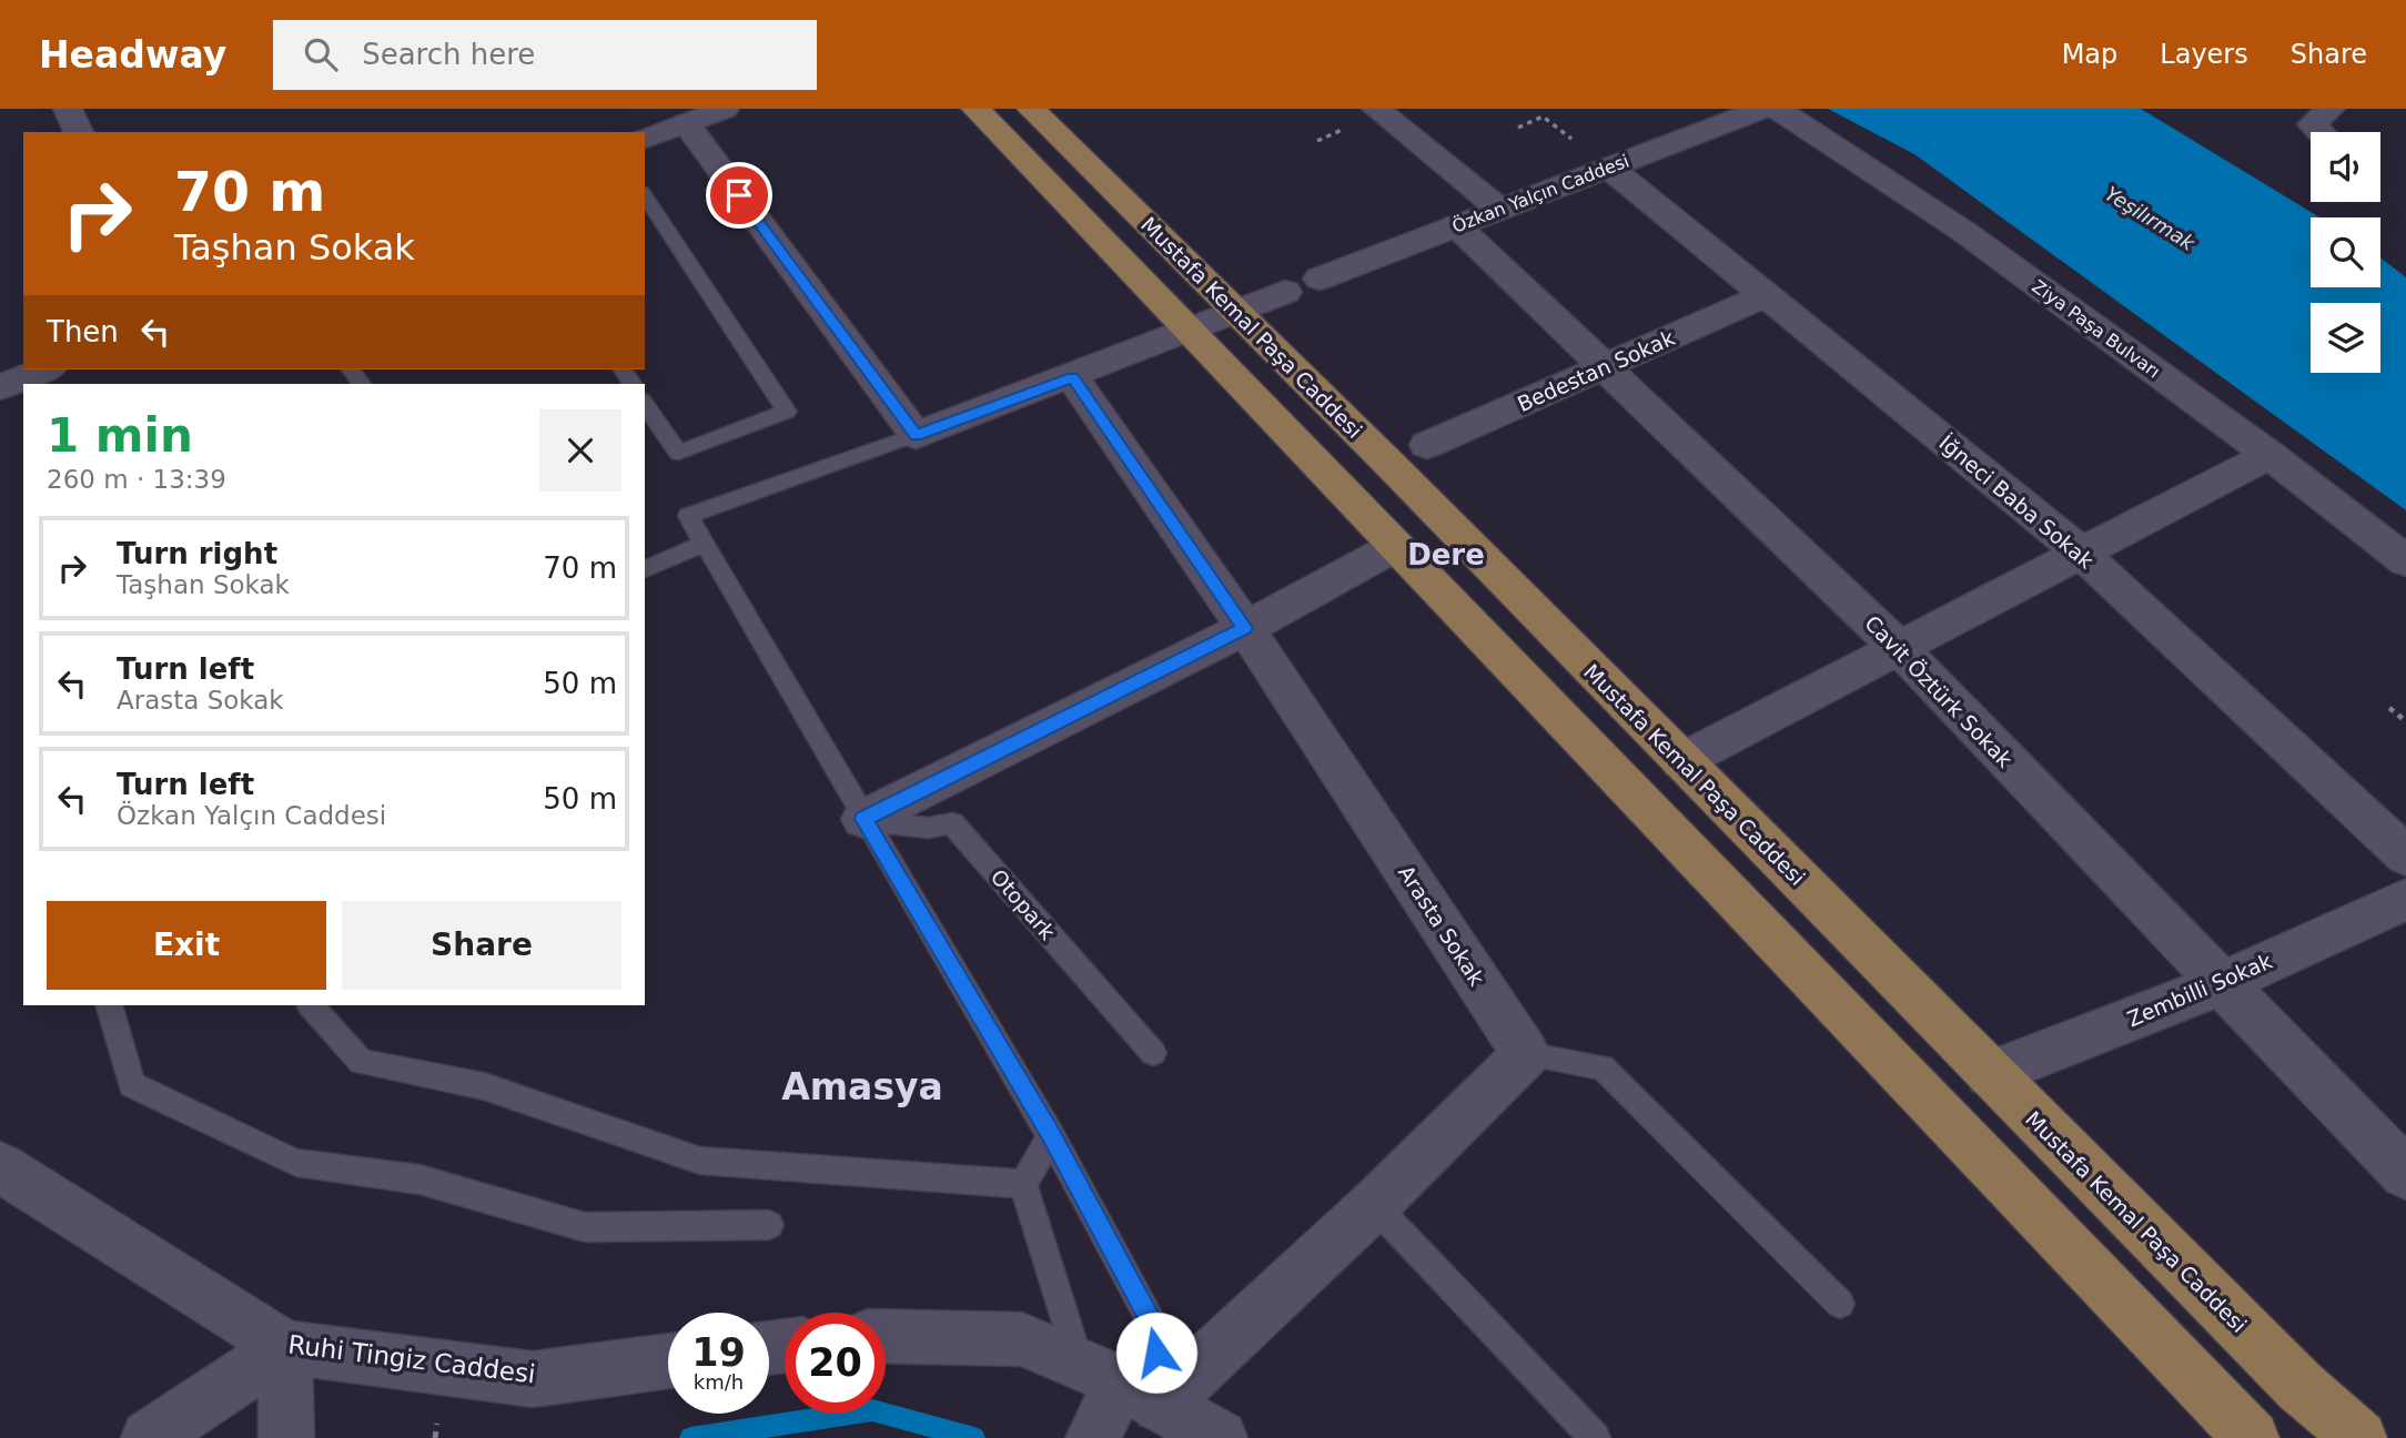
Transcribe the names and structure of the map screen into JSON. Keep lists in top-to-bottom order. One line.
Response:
{"streets":{"main road":["Mustafa Kemal Paşa Caddesi"],"street":["Özkan Yalçın Caddesi","Ziya Paşa Bulvarı","Bedestan Sokak","İğneci Baba Sokak","Cavit Öztürk Sokak","Arasta Sokak","Zembilli Sokak","Ruhi Tingiz Caddesi"],"lane":["Otopark"]},"crossings":[["Özkan Yalçın Caddesi","İğneci Baba Sokak"],["Özkan Yalçın Caddesi","Cavit Öztürk Sokak"],["Mustafa Kemal Paşa Caddesi","Zembilli Sokak"],["Bedestan Sokak","İğneci Baba Sokak"],["Bedestan Sokak","Cavit Öztürk Sokak"],["Cavit Öztürk Sokak","Zembilli Sokak"]],"districts":["Dere","Amasya"],"water":["Yeşilırmak"],"page":{"header":"Headway","search":"Search here","nav":["Map","Layers","Share"],"turn":["70 m","Taşhan Sokak"],"then":"Then","heading":["1 min","260 m · 13:39"],"list":[{"name":"Turn right","note":"Taşhan Sokak","value":"70 m"},{"name":"Turn left","note":"Arasta Sokak","value":"50 m"},{"name":"Turn left","note":"Özkan Yalçın Caddesi","value":"50 m"}],"buttons":["Exit","Share"],"speed":"19 km/h","limit":"20"}}
